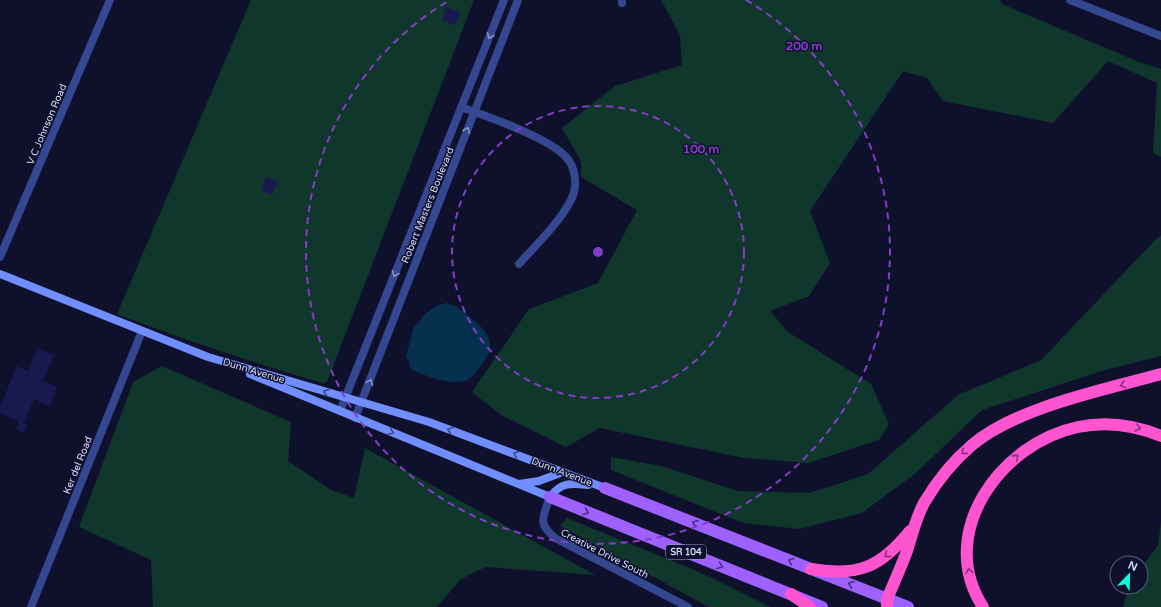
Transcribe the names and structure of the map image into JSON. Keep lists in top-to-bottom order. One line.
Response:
{"streets":{"main road":["Dunn Avenue","SR 104"],"street":["V C Johnson Road","Robert Masters Boulevard","Ker del Road","Creative Drive South"]},"crossings":[["Robert Masters Boulevard","Dunn Avenue"],["Dunn Avenue","Ker del Road"],["Dunn Avenue","Creative Drive South"]],"north":"top right","rings":["200 m","100 m"]}
